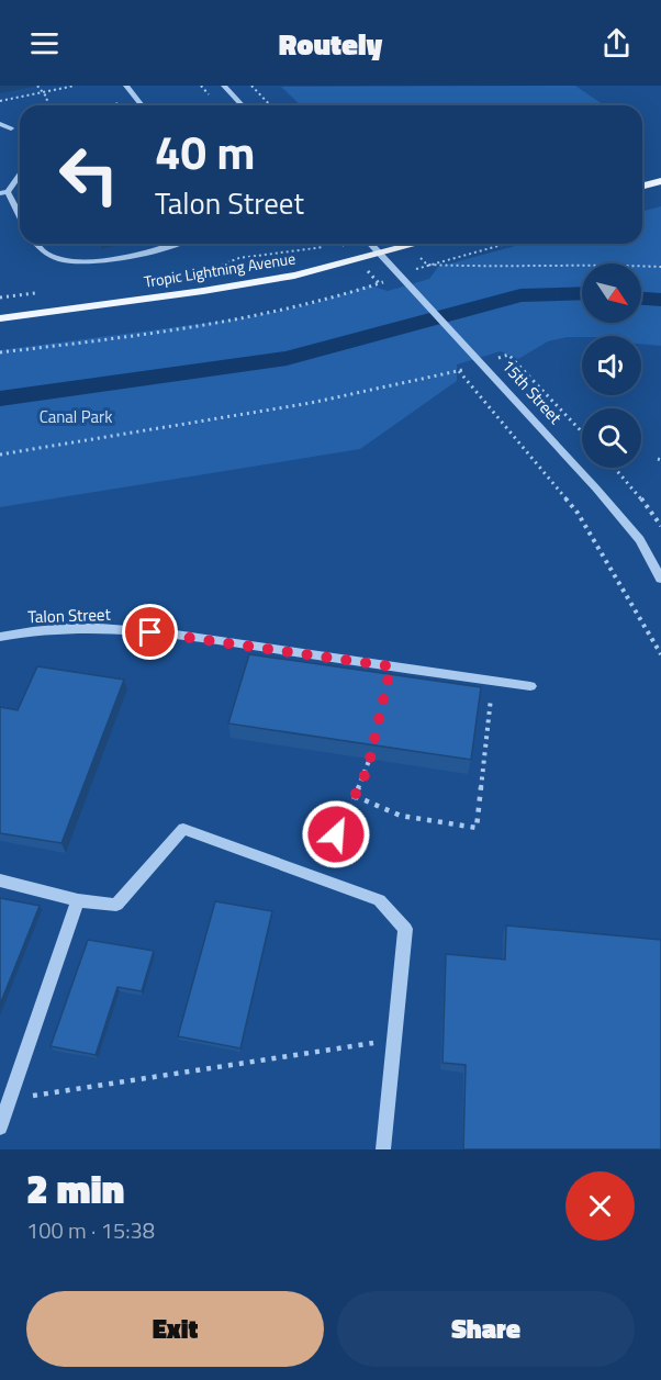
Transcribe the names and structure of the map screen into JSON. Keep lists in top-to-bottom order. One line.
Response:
{"streets":{"main road":["Tropic Lightning Avenue"],"street":["15th Street","Talon Street"]},"crossings":[["Tropic Lightning Avenue","15th Street"]],"parks":["Canal Park"],"north":"bottom right","page":{"header":"Routely","turn":["40 m","Talon Street"],"heading":["2 min","100 m · 15:38"],"buttons":["Exit","Share"]}}
